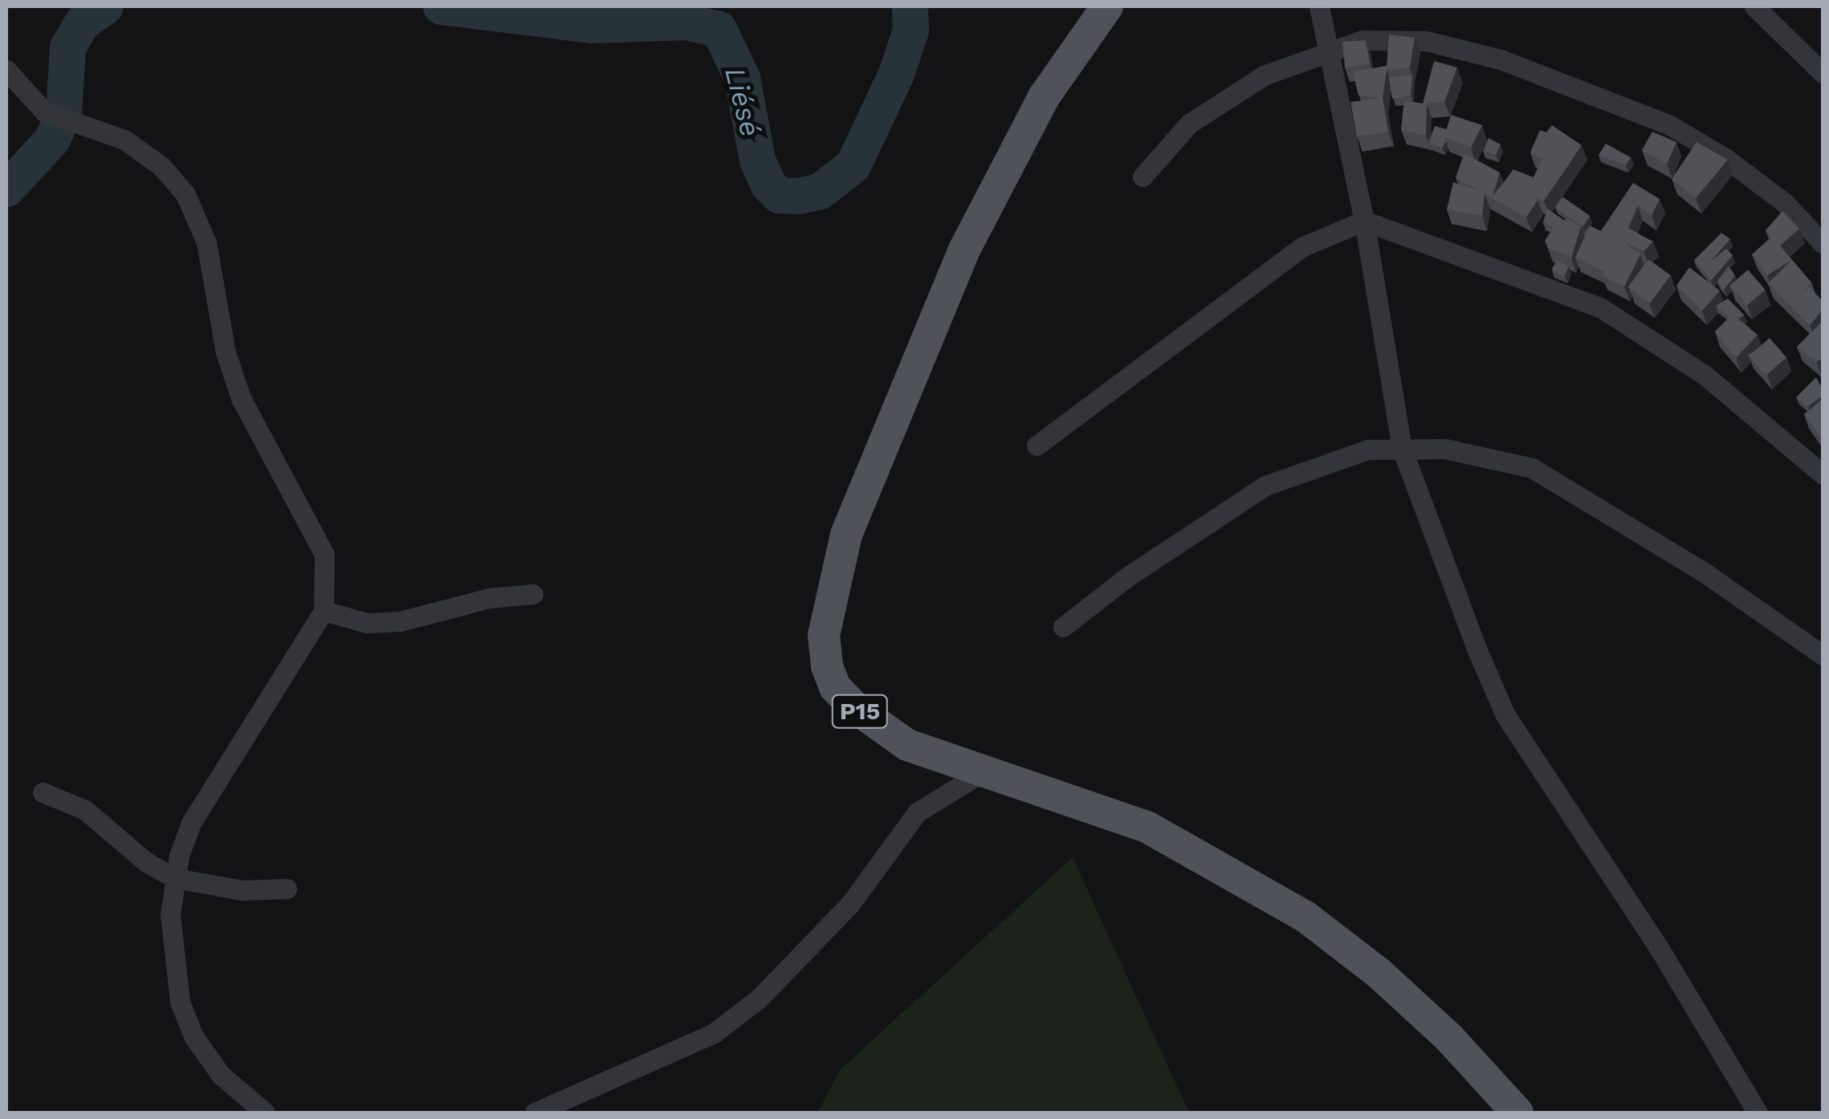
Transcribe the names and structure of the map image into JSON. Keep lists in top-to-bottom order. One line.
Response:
{"streets":{"main road":["P15"]},"water":["Liésé"]}
